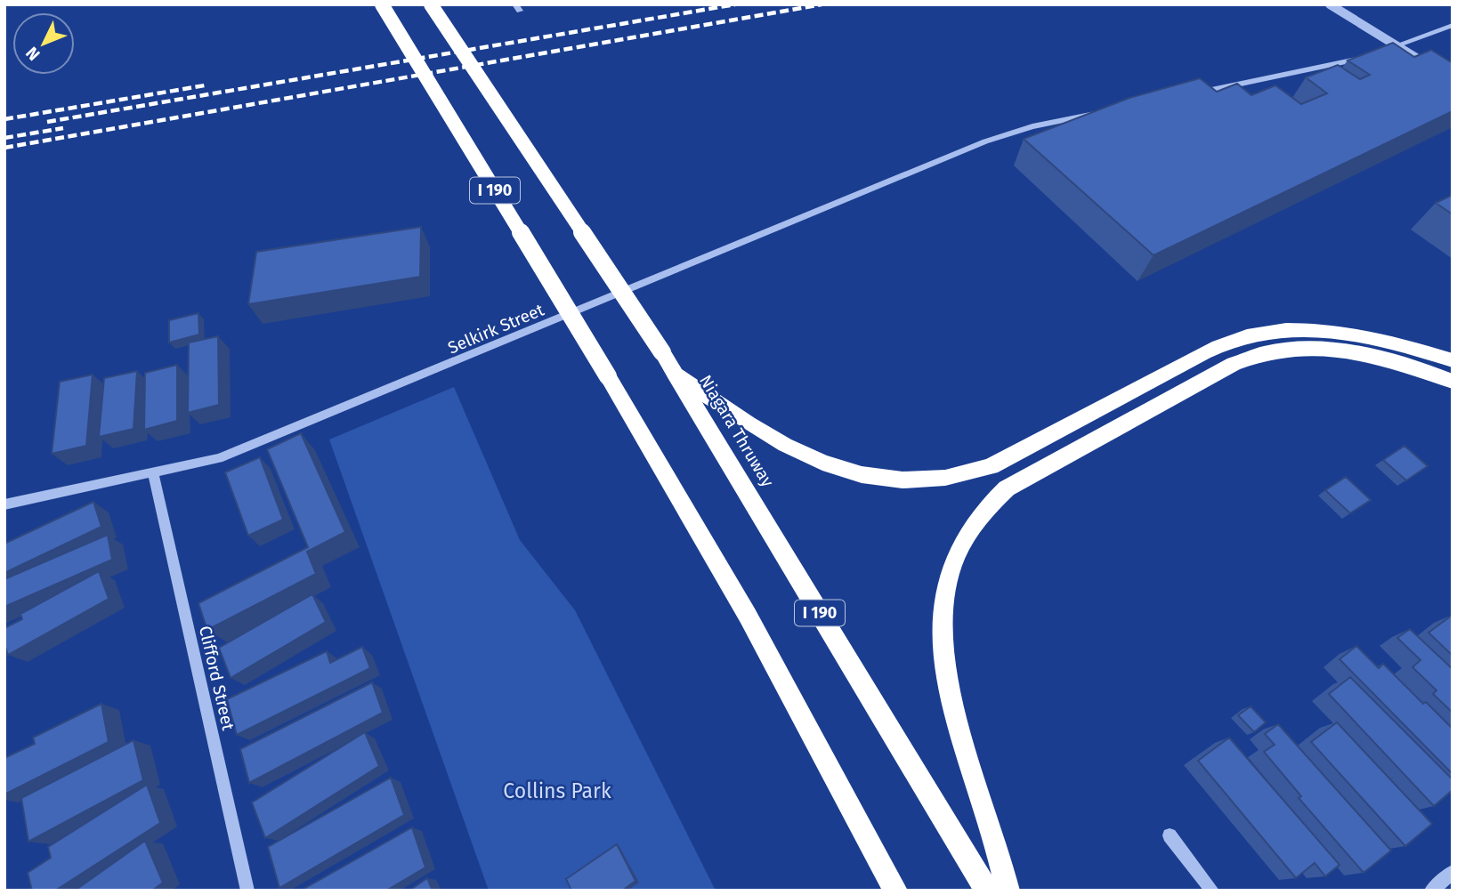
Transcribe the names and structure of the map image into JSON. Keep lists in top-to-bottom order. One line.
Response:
{"streets":{"highway":["I 190","Niagara Thruway"],"street":["Selkirk Street","Clifford Street"]},"crossings":[["Selkirk Street","Clifford Street"]],"parks":["Collins Park"],"north":"bottom left"}
